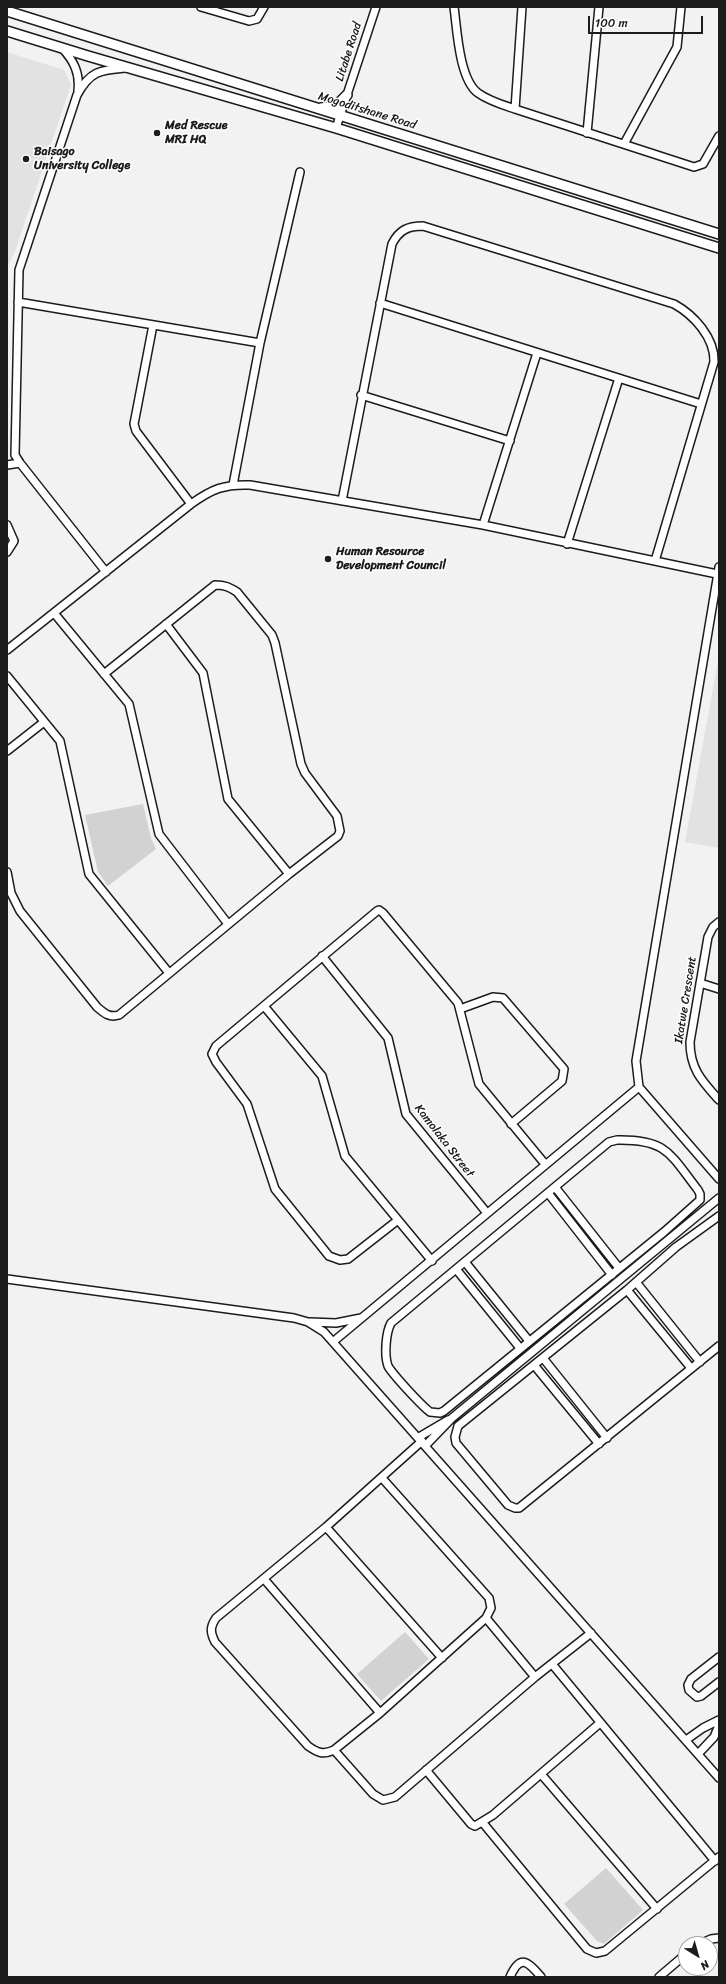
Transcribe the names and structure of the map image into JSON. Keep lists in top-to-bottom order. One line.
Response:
{"streets":{"main road":["Mogoditshane Road"],"street":["Litabe Road","Ikatwe Crescent","Kamolaka Street"]},"crossings":[["Litabe Road","Mogoditshane Road"]],"places":["Med Rescue MRI HQ","Baisago University College","Human Resource Development Council"],"scale_bar":"100 m","north":"bottom right"}
